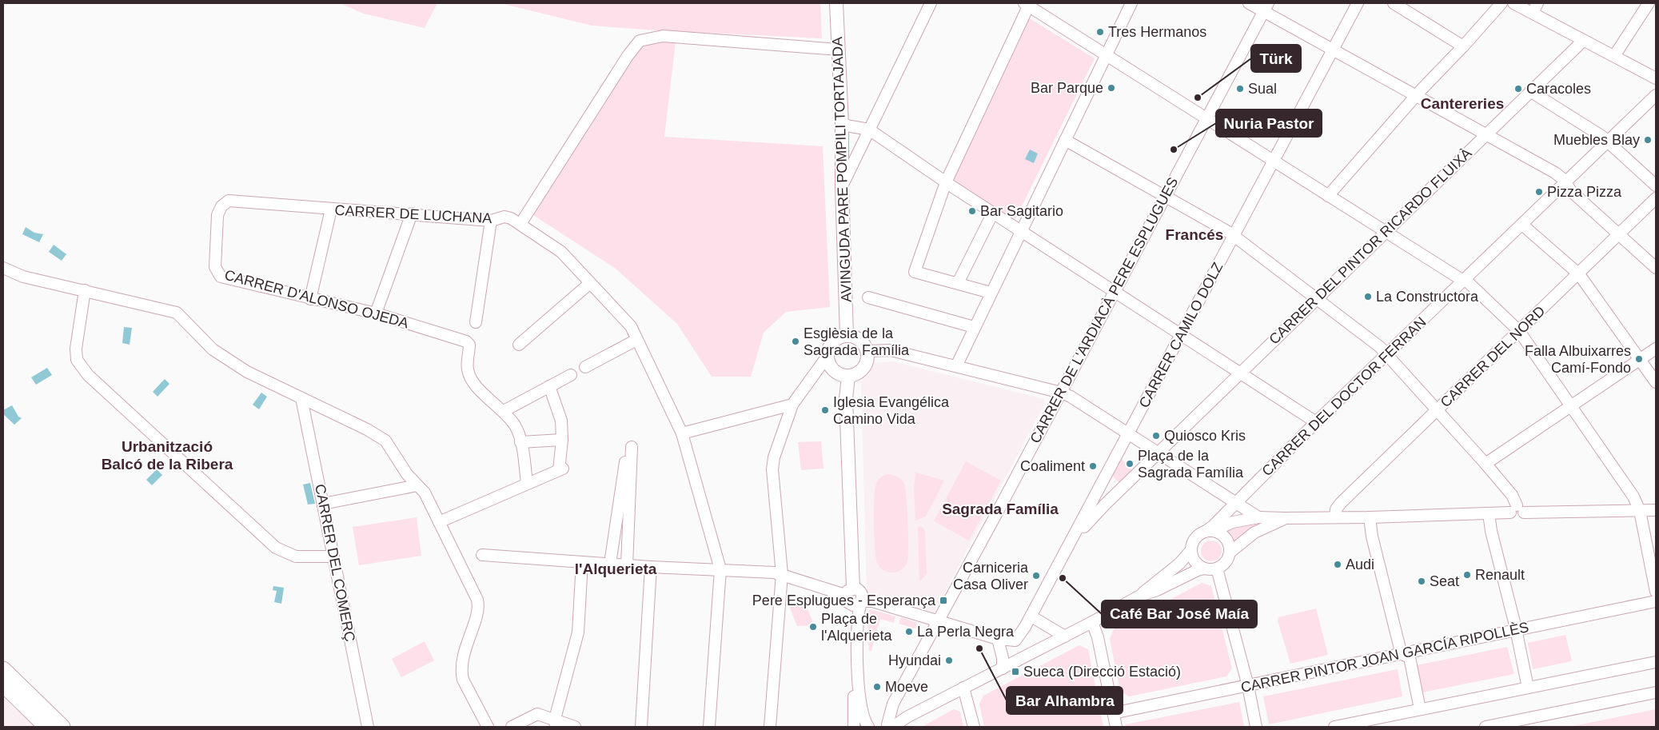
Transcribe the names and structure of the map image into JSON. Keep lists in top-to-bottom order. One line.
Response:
{"streets":{"street":["AVINGUDA PARE POMPILI TORTAJADA","CARRER DE LUCHANA","CARRER DEL PINTOR RICARDO FLUIXÀ","CARRER D'ALONSO OJEDA","CARRER DE L'ARDIACÀ PERE ESPLUGUES","CARRER CAMILO DOLZ","CARRER DEL NORD","CARRER DEL DOCTOR FERRAN","CARRER DEL COMERÇ","CARRER PINTOR JOAN GARCÍA RIPOLLÈS"]},"crossings":[["CARRER DE LUCHANA","CARRER D'ALONSO OJEDA"]],"districts":["Cantereries","Francés","Urbanització Balcó de la Ribera","Sagrada Família","l'Alquerieta"],"places":{"other":["Tres Hermanos","Bar Parque","Sual","Caracoles","Türk","Muebles Blay","Nuria Pastor","Pizza Pizza","Bar Sagitario","La Constructora","Esglèsia de la Sagrada Família","Falla Albuixarres Camí-Fondo","Iglesia Evangélica Camino Vida","Quiosco Kris","Plaça de la Sagrada Família","Coaliment","Audi","Renault","Carniceria Casa Oliver","Café Bar José Maía","Seat","Plaça de l'Alquerieta","La Perla Negra","Bar Alhambra","Hyundai","Moeve"],"transit":["Pere Esplugues - Esperança","Sueca (Direcció Estació)"]}}
